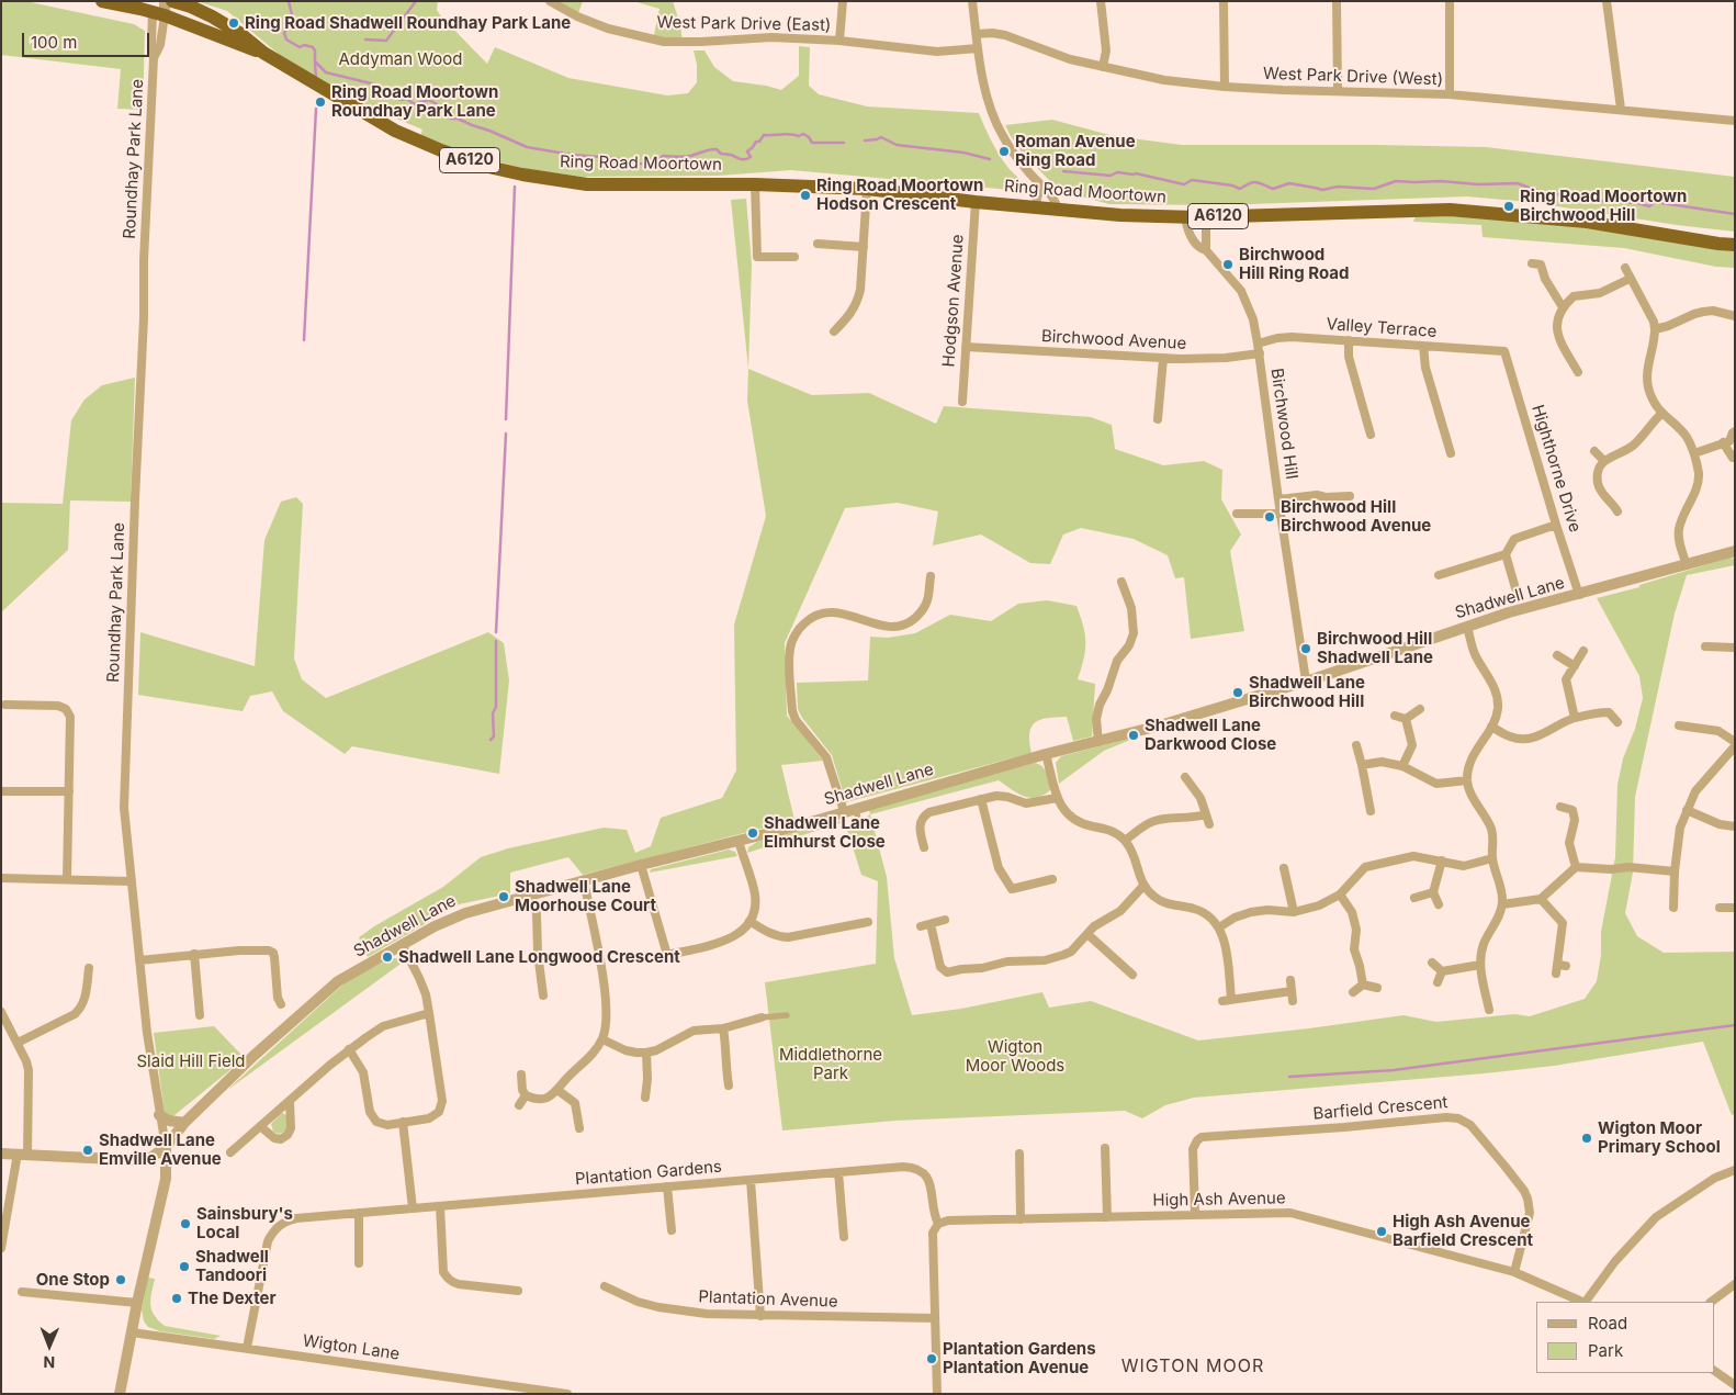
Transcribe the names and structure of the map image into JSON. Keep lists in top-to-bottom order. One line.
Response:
{"streets":{"highway":["A6120","Ring Road Moortown"],"street":["West Park Drive (East)","West Park Drive (West)","Roundhay Park Lane","Hodgson Avenue","Valley Terrace","Birchwood Avenue","Birchwood Hill","Highthorne Drive","Shadwell Lane","Barfield Crescent","Plantation Gardens","High Ash Avenue","Plantation Avenue","Wigton Lane"]},"crossings":[["Roundhay Park Lane","A6120"],["Roundhay Park Lane","Ring Road Moortown"],["Roundhay Park Lane","Shadwell Lane"],["A6120","Ring Road Moortown"],["Ring Road Moortown","Hodgson Avenue"],["Ring Road Moortown","Birchwood Hill"],["Hodgson Avenue","Birchwood Avenue"],["Valley Terrace","Birchwood Hill"],["Valley Terrace","Highthorne Drive"],["Birchwood Avenue","Birchwood Hill"],["Birchwood Hill","Shadwell Lane"],["Highthorne Drive","Shadwell Lane"],["Barfield Crescent","High Ash Avenue"],["Plantation Gardens","High Ash Avenue"],["Plantation Gardens","Plantation Avenue"],["Plantation Gardens","Wigton Lane"]],"districts":["WIGTON MOOR"],"parks":["Addyman Wood","Wigton Moor Woods","Middlethorne Park","Slaid Hill Field"],"places":["Ring Road Shadwell Roundhay Park Lane","Ring Road Moortown Roundhay Park Lane","Roman Avenue Ring Road","Ring Road Moortown Hodson Crescent","Ring Road Moortown Birchwood Hill","Birchwood Hill Ring Road","Birchwood Hill Birchwood Avenue","Birchwood Hill Shadwell Lane","Shadwell Lane Birchwood Hill","Shadwell Lane Darkwood Close","Shadwell Lane Elmhurst Close","Shadwell Lane Moorhouse Court","Shadwell Lane Longwood Crescent","Wigton Moor Primary School","Shadwell Lane Emville Avenue","Sainsbury's Local","High Ash Avenue Barfield Crescent","Shadwell Tandoori","One Stop","The Dexter","Plantation Gardens Plantation Avenue"],"legend":["Road","Park"],"scale_bar":"100 m","north":"bottom"}
